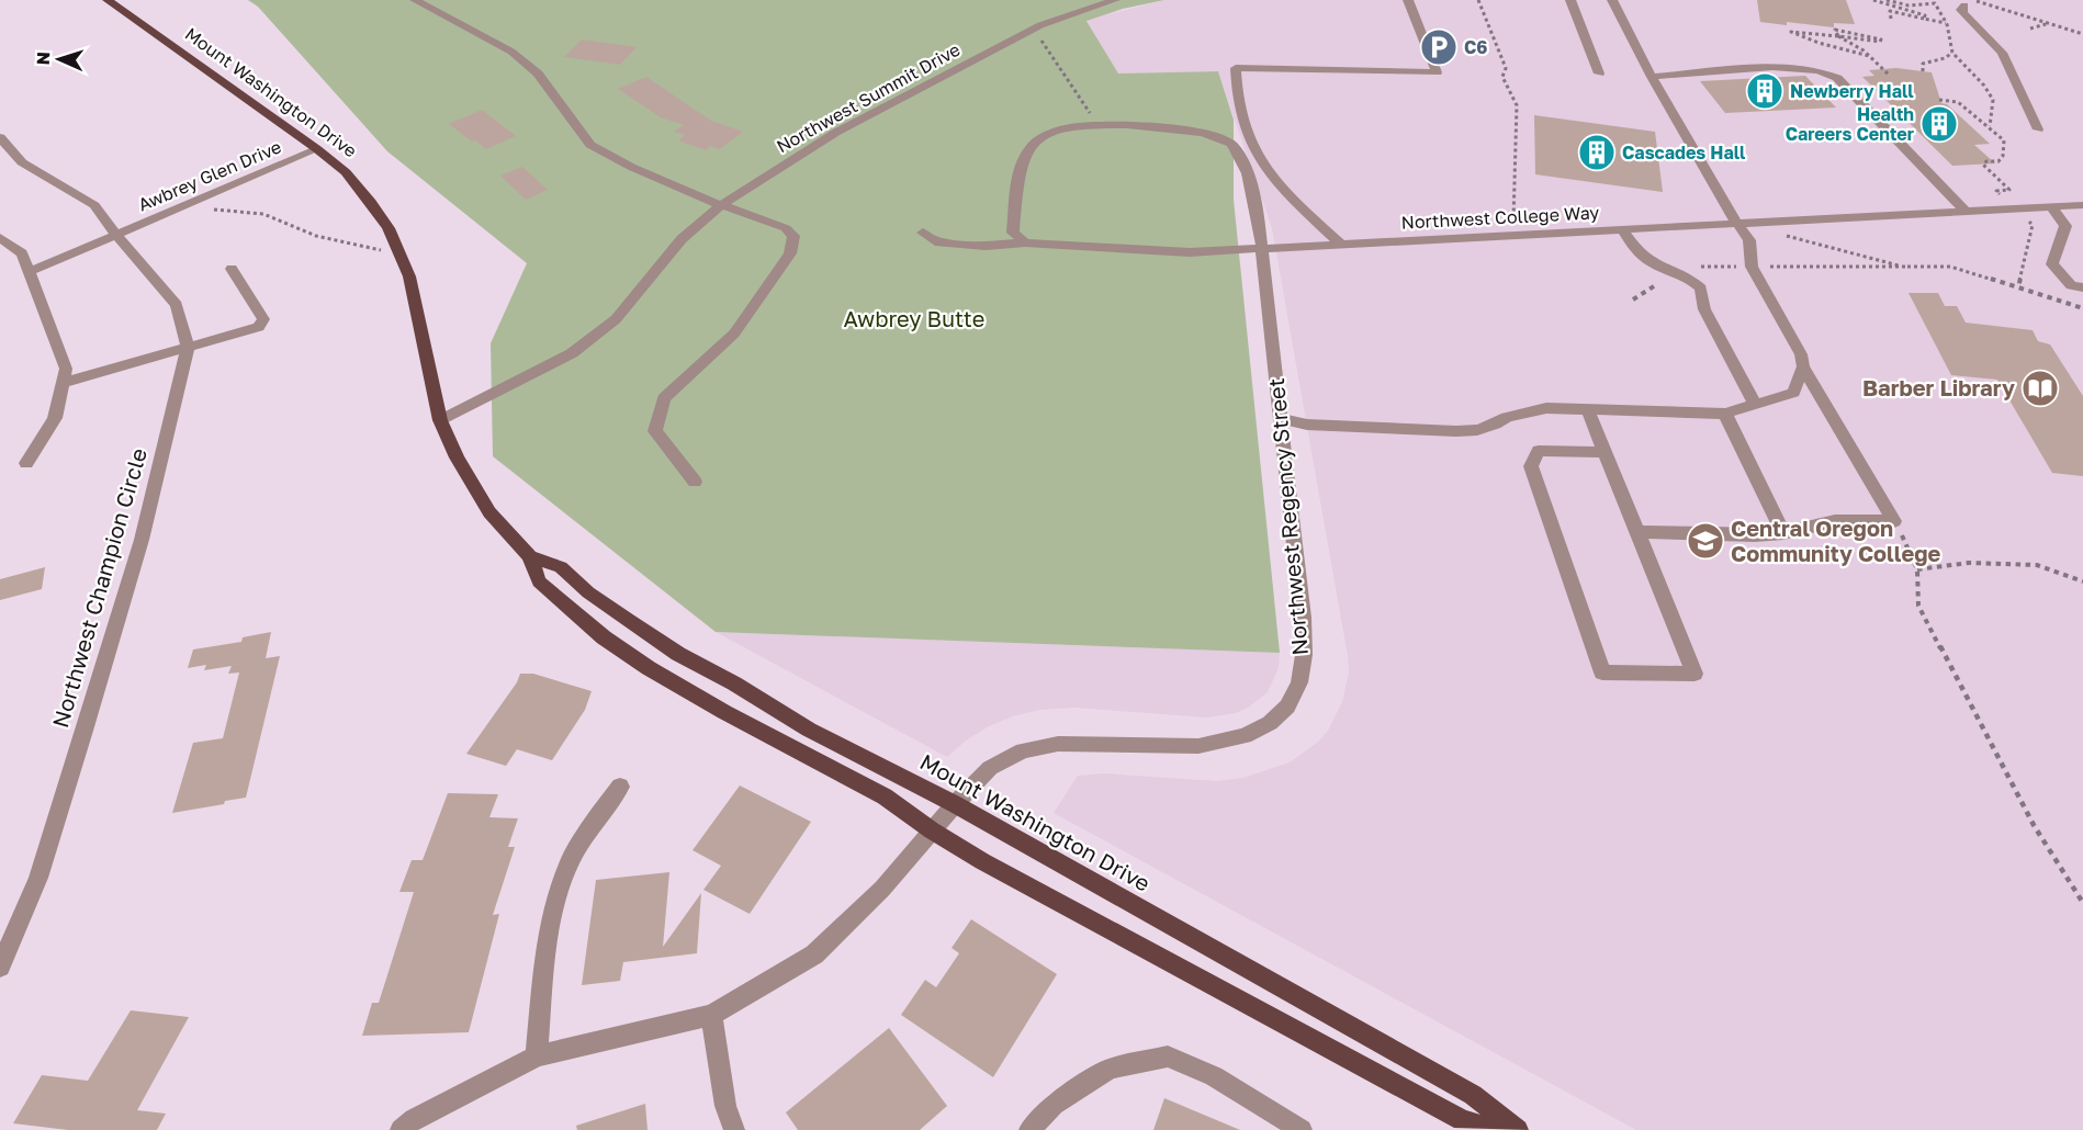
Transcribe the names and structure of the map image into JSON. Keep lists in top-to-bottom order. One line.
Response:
{"streets":{"main road":["Mount Washington Drive"],"street":["Northwest Summit Drive","Awbrey Glen Drive","Northwest College Way","Northwest Regency Street","Northwest Champion Circle"]},"crossings":[["Mount Washington Drive","Northwest Summit Drive"],["Mount Washington Drive","Awbrey Glen Drive"],["Mount Washington Drive","Northwest Regency Street"],["Awbrey Glen Drive","Northwest Champion Circle"],["Northwest College Way","Northwest Regency Street"]],"parks":["Awbrey Butte"],"places":{"parking":["C6"],"building":["Newberry Hall","Health Careers Center","Cascades Hall"],"library":["Barber Library"],"school or university":["Central Oregon Community College"]},"north":"left"}
